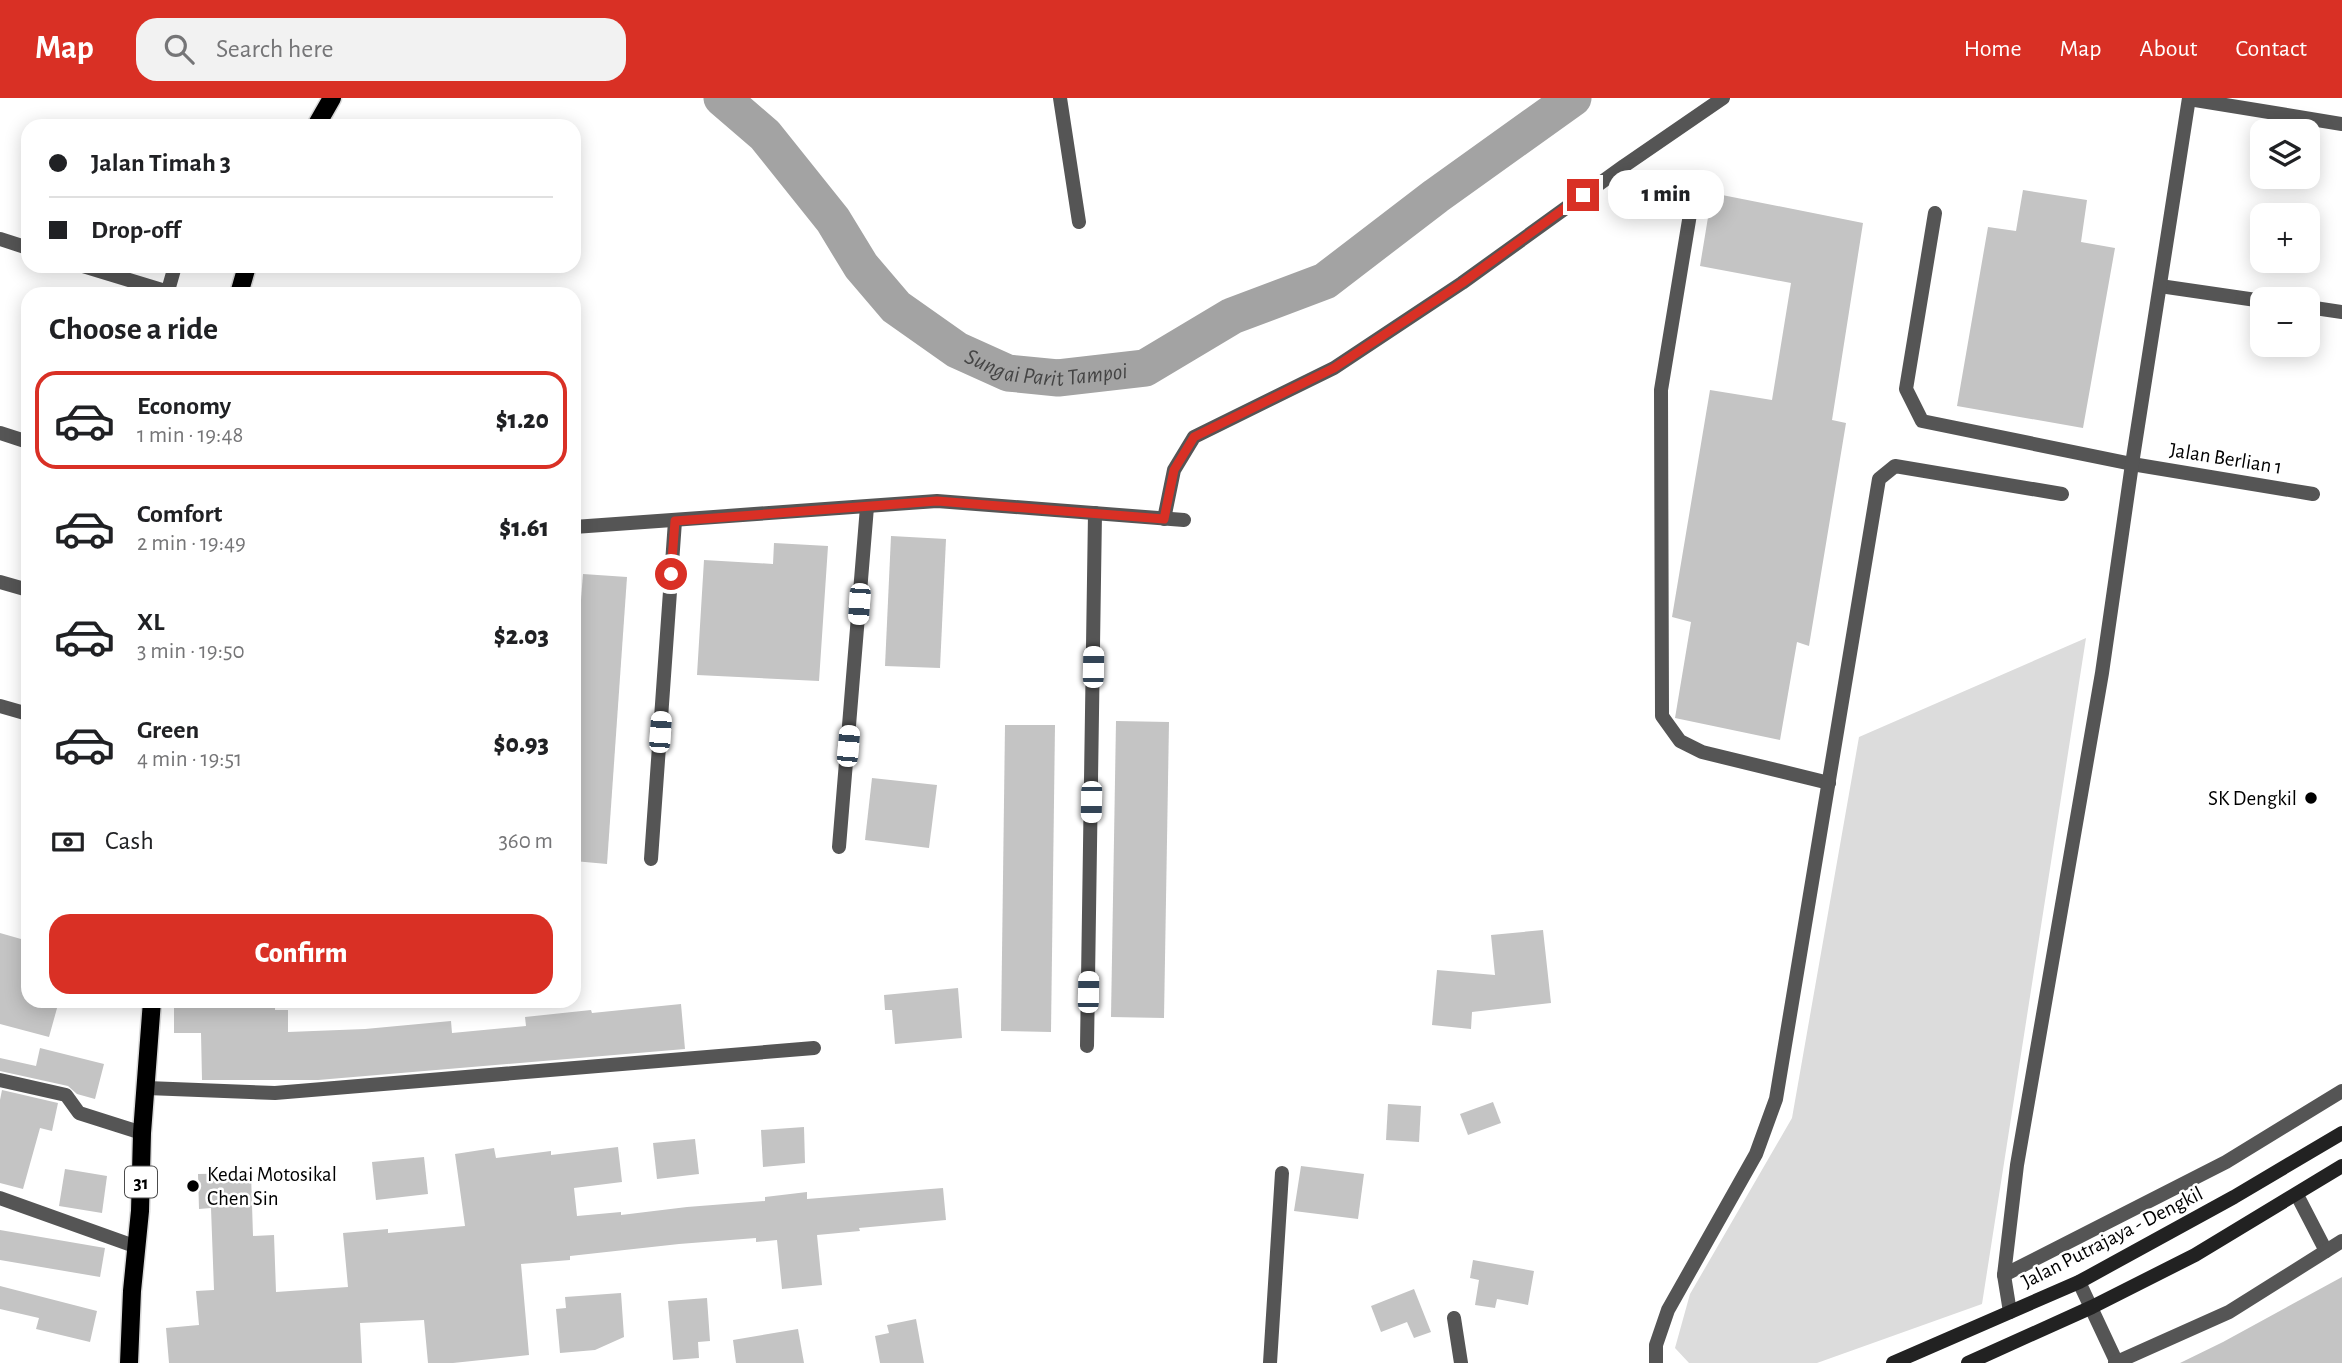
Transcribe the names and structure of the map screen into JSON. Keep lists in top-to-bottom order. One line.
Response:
{"streets":{"main road":["31","Jalan Putrajaya - Dengkil"],"street":["Jalan Berlian 1"]},"water":["Sungai Parit Tampoi"],"places":["SK Dengkil","Kedai Motosikal Chen Sin"],"page":{"header":"Map","search":"Search here","nav":["Home","Map","About","Contact"],"map_buttons":["+","−"],"banner":["Jalan Timah 3","Drop-off"],"bubble":"1 min","heading":"Choose a ride","list":[{"name":"Economy","note":"1 min · 19:48","value":"$1.20"},{"name":"Comfort","note":"2 min · 19:49","value":"$1.61"},{"name":"XL","note":"3 min · 19:50","value":"$2.03"},{"name":"Green","note":"4 min · 19:51","value":"$0.93"}],"pay":["Cash","360 m"],"buttons":"Confirm"}}
